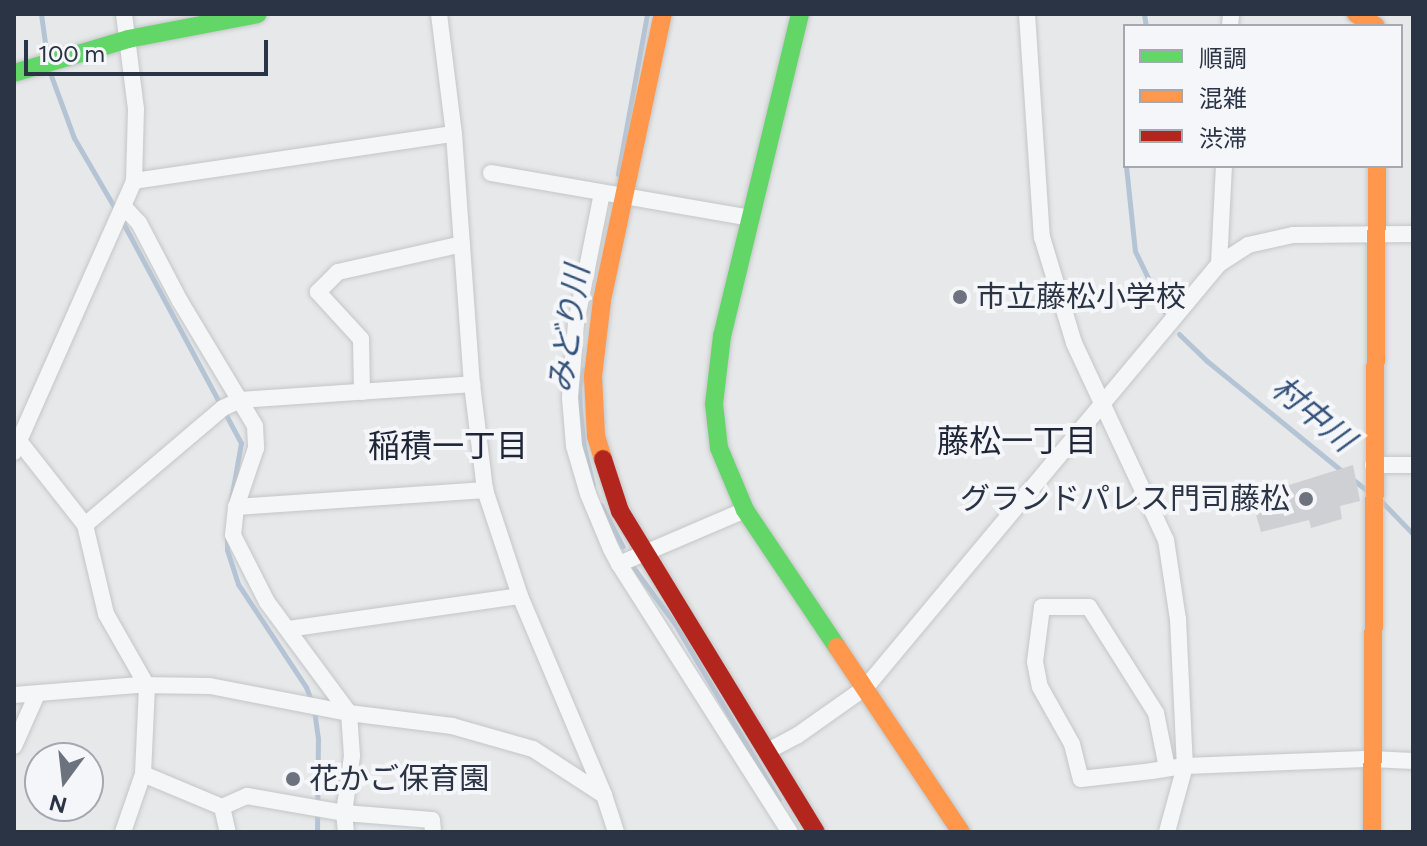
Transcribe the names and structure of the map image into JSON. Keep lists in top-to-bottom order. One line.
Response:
{"districts":["藤松一丁目","稲積一丁目"],"water":["みどり川","村中川"],"places":["市立藤松小学校","グランドパレス門司藤松","花かご保育園"],"legend":["順調","混雑","渋滞"],"scale_bar":"100 m","north":"bottom"}
